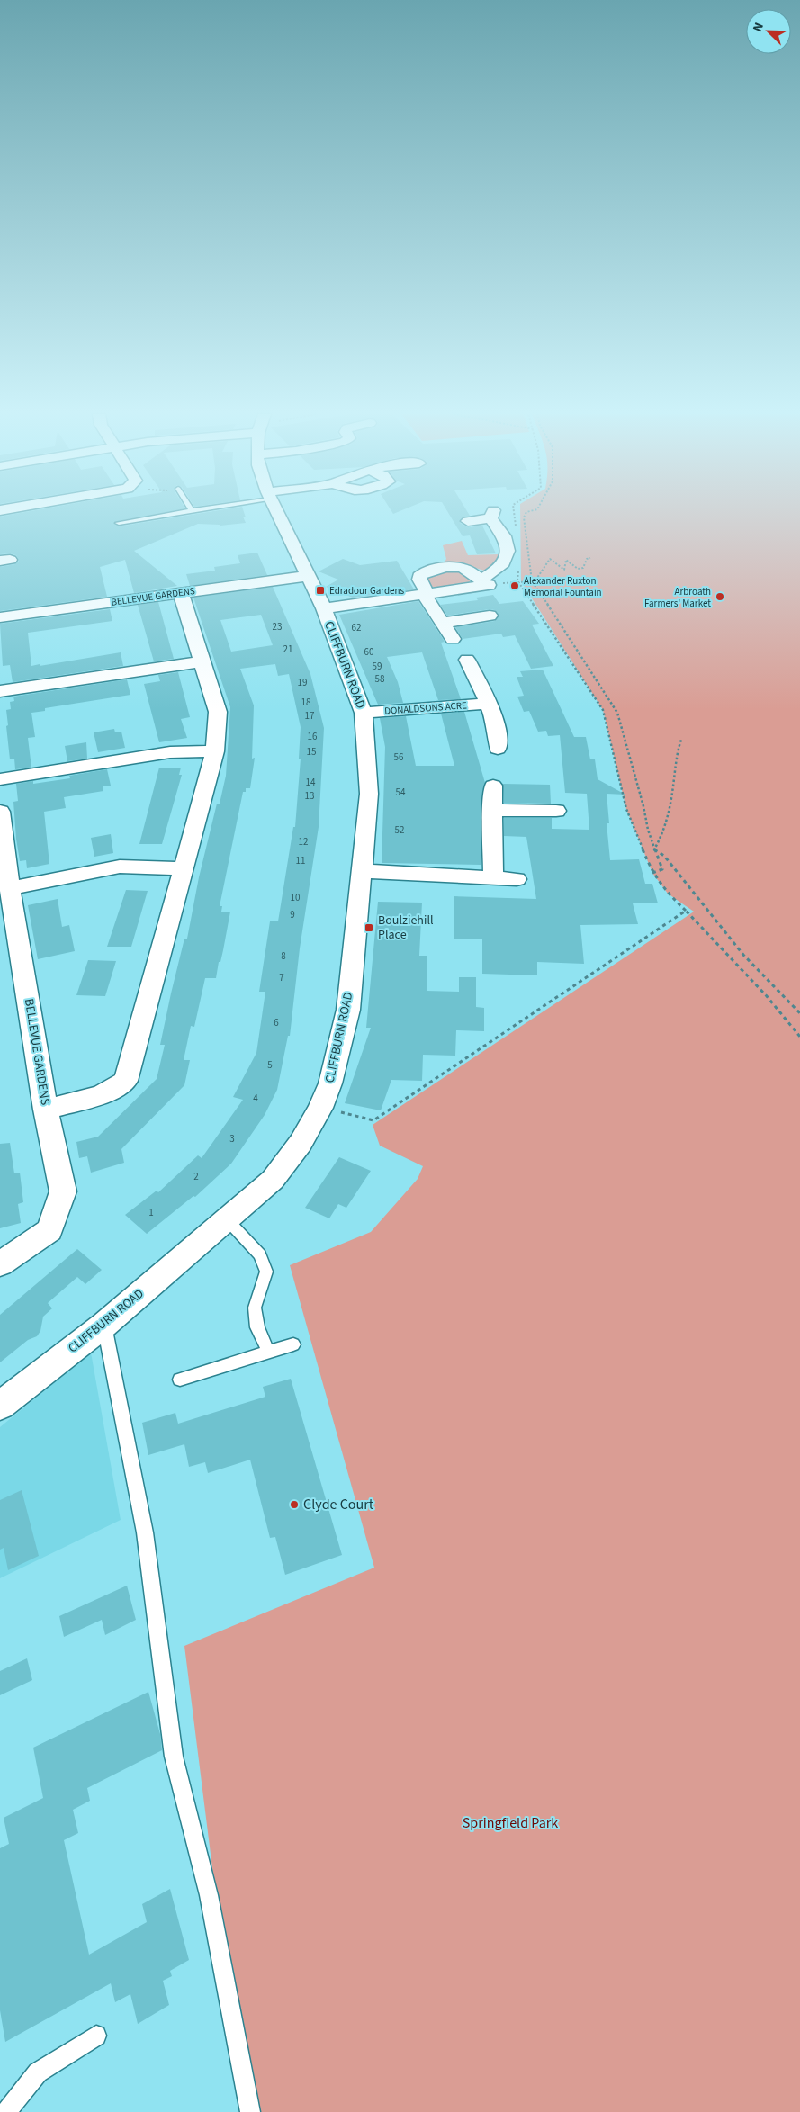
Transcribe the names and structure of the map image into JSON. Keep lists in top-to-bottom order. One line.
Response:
{"streets":{"street":["BELLEVUE GARDENS","CLIFFBURN ROAD","DONALDSONS ACRE"]},"crossings":[["BELLEVUE GARDENS","CLIFFBURN ROAD"],["CLIFFBURN ROAD","DONALDSONS ACRE"]],"parks":["Springfield Park"],"places":{"other":["Alexander Ruxton Memorial Fountain","Arbroath Farmers' Market","Clyde Court"],"transit":["Edradour Gardens","Boulziehill Place"]},"house_numbers":["23","62","21","60","59","58","19","18","17","16","15","56","14","54","13","52","12","11","10","9","8","7","6","5","4","3","2","1"],"north":"top left"}
